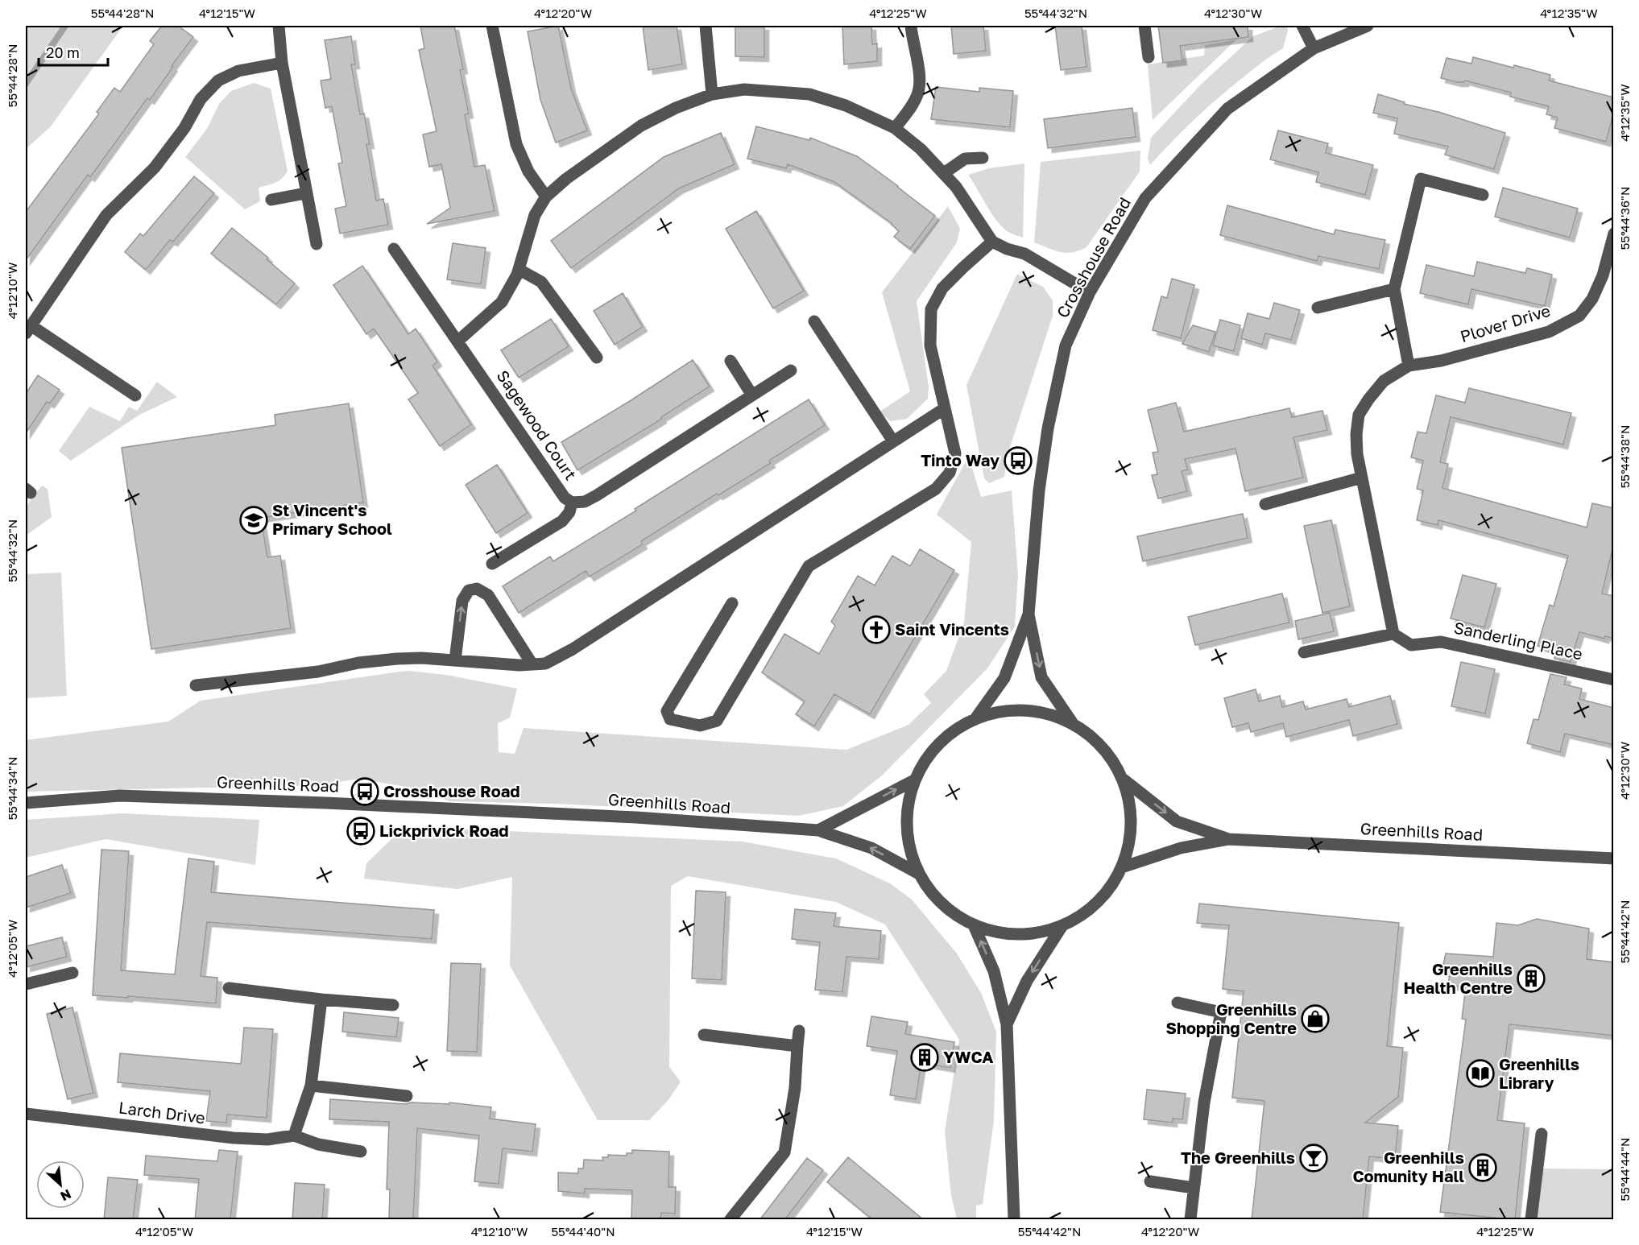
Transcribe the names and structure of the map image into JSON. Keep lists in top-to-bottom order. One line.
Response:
{"streets":{"street":["Crosshouse Road","Plover Drive","Sagewood Court","Sanderling Place","Greenhills Road","Larch Drive"]},"crossings":[["Plover Drive","Sanderling Place"]],"places":{"bus stop":["Tinto Way","Crosshouse Road","Lickprivick Road"],"school or university":["St Vincent's Primary School"],"church":["Saint Vincents"],"building":["Greenhills Health Centre","YWCA","Greenhills Comunity Hall"],"shop":["Greenhills Shopping Centre"],"library":["Greenhills Library"],"bar":["The Greenhills"]},"scale_bar":"20 m","north":"bottom right","coordinates":["55°44'28\"N","4°12'15\"W","4°12'20\"W","4°12'25\"W","55°44'32\"N","4°12'30\"W","4°12'35\"W","55°44'36\"N","4°12'10\"W","55°44'38\"N","55°44'34\"N","55°44'42\"N","4°12'05\"W","55°44'44\"N","55°44'40\"N"]}
